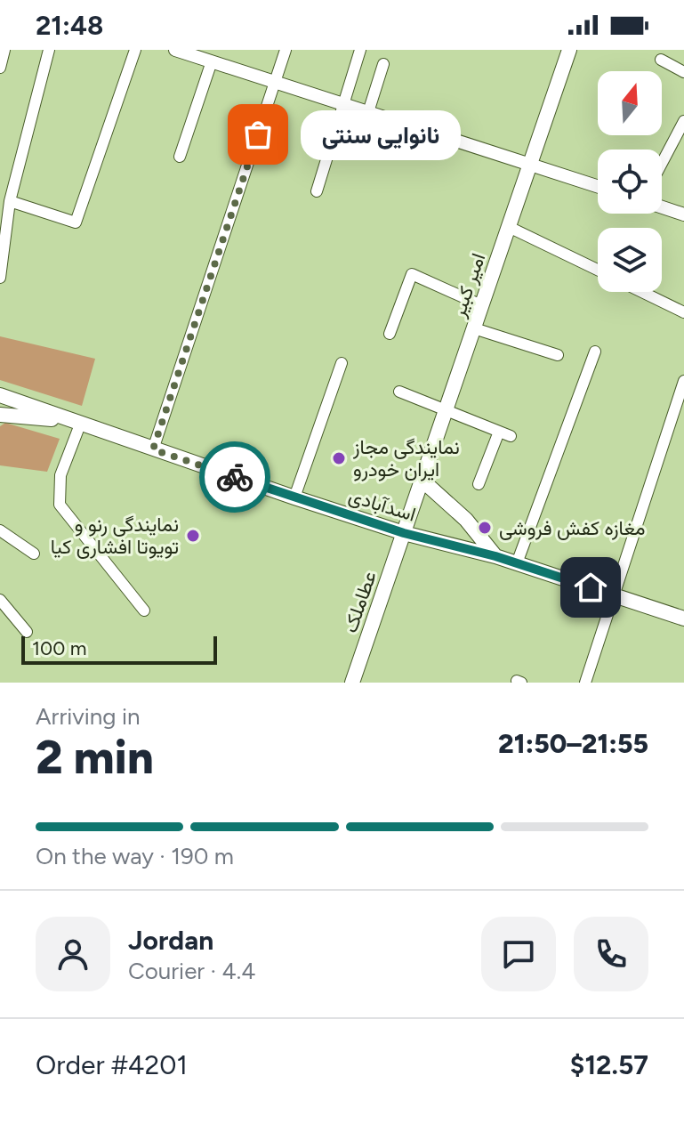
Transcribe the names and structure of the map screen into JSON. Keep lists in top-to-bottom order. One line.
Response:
{"streets":{"main road":["امیر کبیر","اسدآبادی","عطاملک"]},"crossings":[["امیر کبیر","اسدآبادی"],["امیر کبیر","عطاملک"],["اسدآبادی","عطاملک"]],"places":["نانوایی سنتی","نمایندگی مجاز ایران خودرو","مغازه کفش فروشی","نمایندگی رنو و تویوتا افشاری کیا"],"scale_bar":"100 m","north":"top","page":{"status":"21:48","bubble":"نانوایی سنتی","scale":"100 m","heading":["2 min","Arriving in","21:50–21:55"],"panel":["Jordan","Courier · 4.4","Order #4201","$12.57"],"bar":"On the way · 190 m"}}
